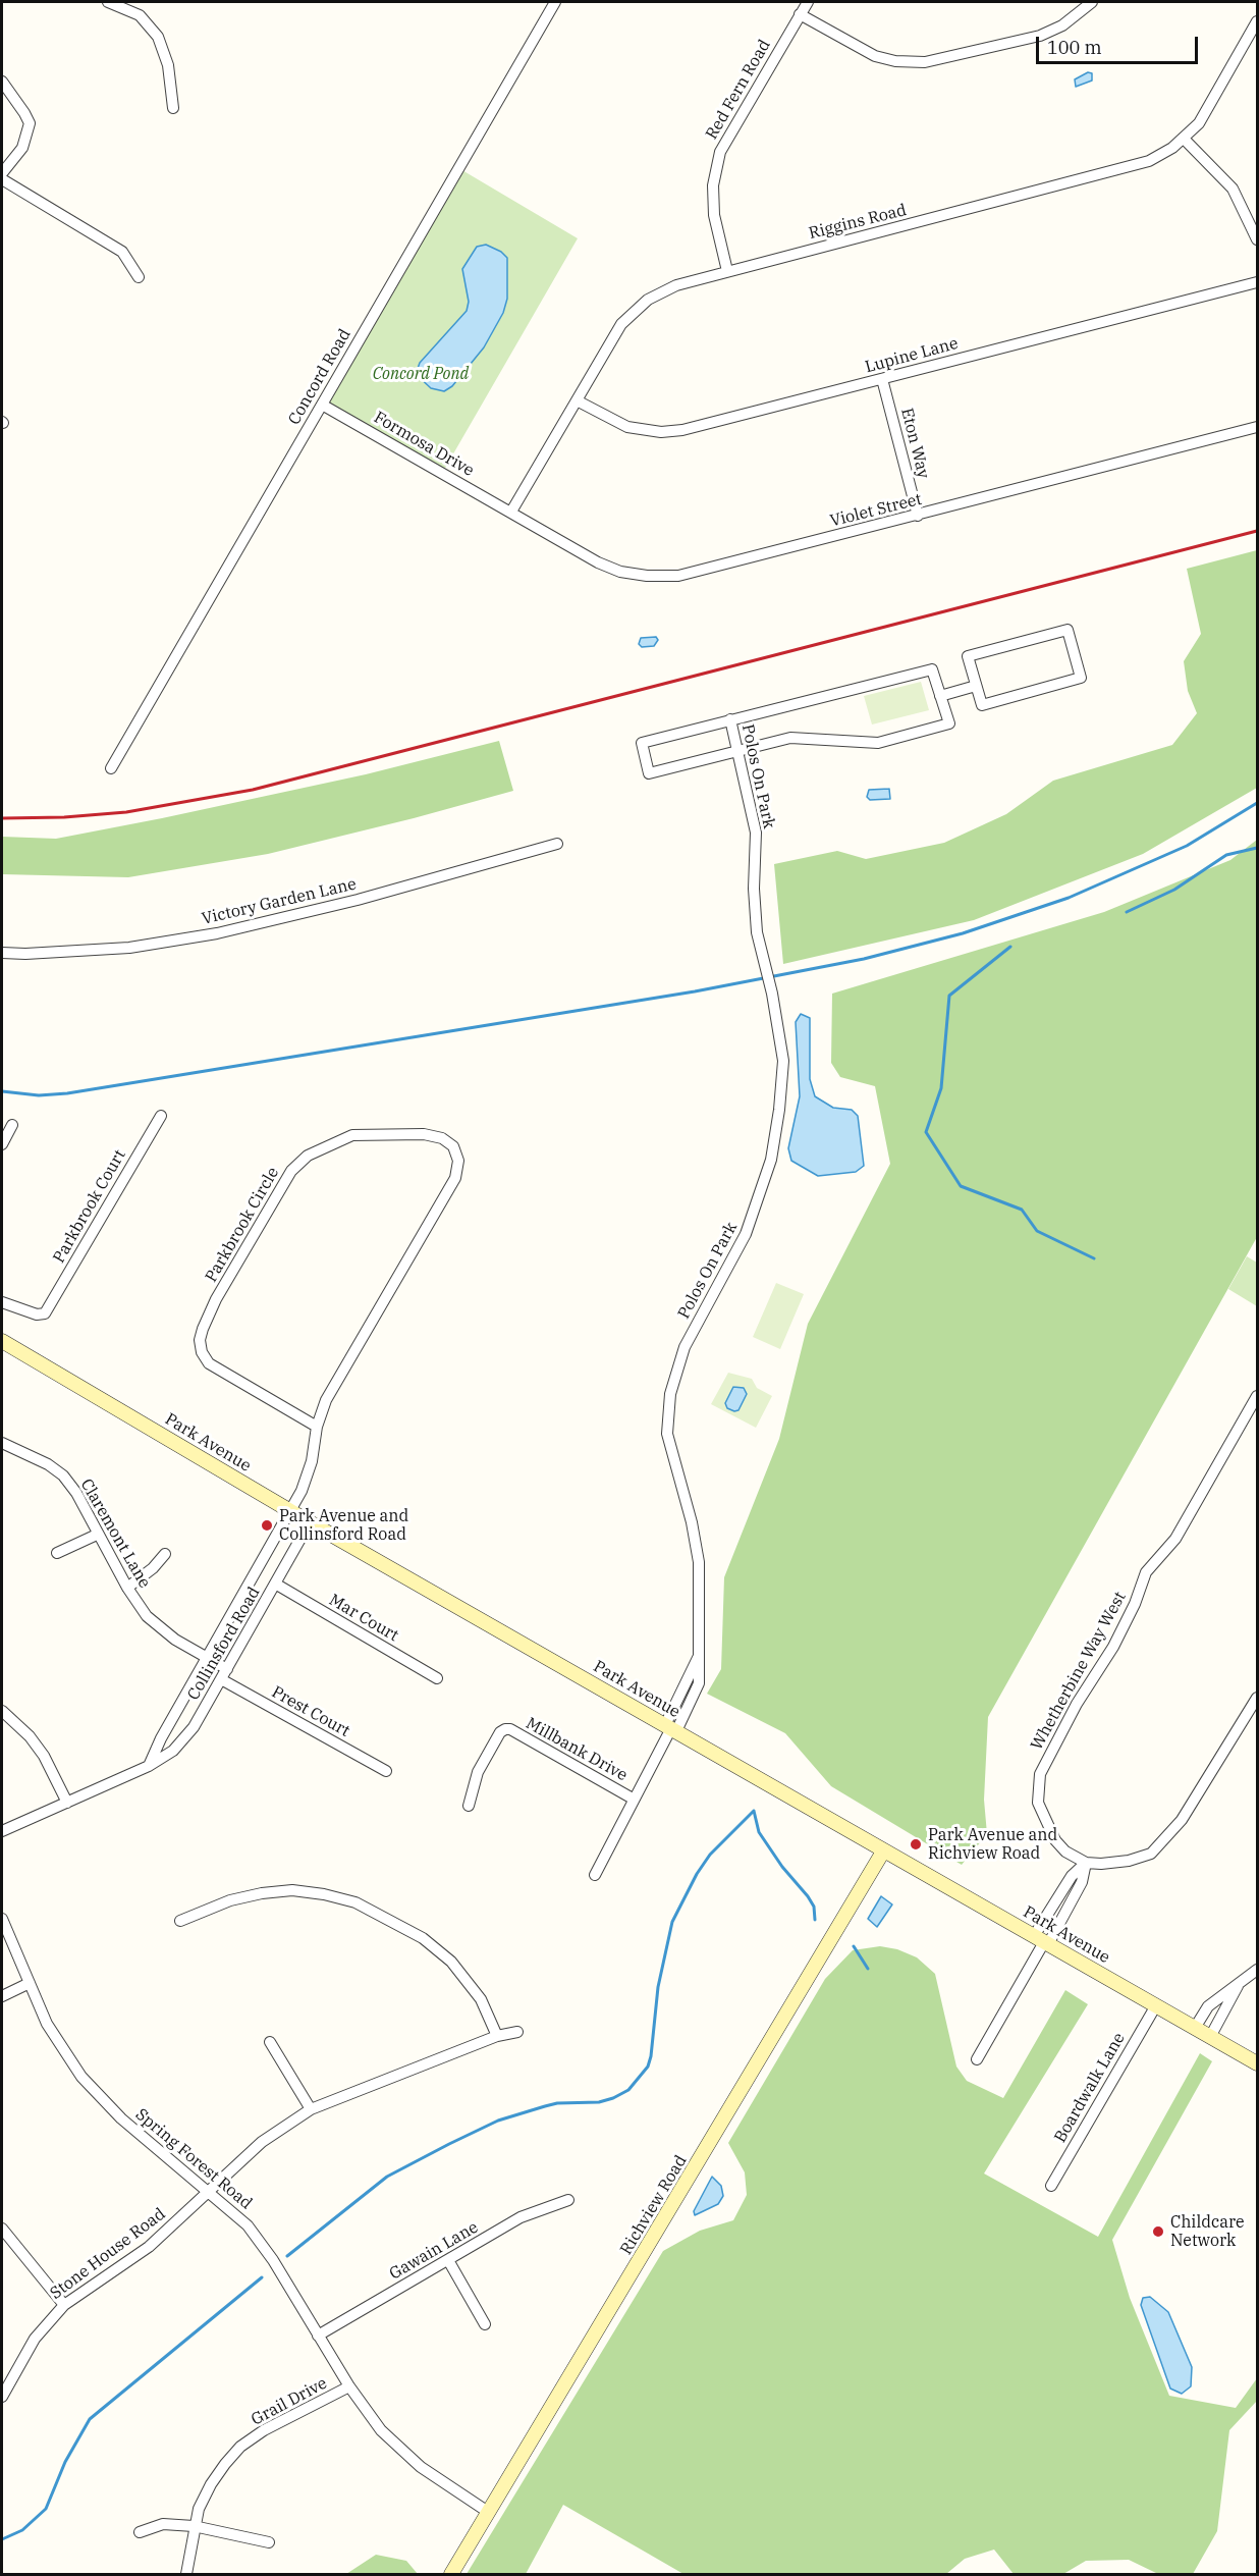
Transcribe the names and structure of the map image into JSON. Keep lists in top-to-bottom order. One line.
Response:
{"streets":{"main road":["Park Avenue","Richview Road"],"street":["Red Fern Road","Riggins Road","Lupine Lane","Concord Road","Eton Way","Formosa Drive","Violet Street","Polos On Park","Victory Garden Lane","Parkbrook Court","Parkbrook Circle","Claremont Lane","Mar Court","Collinsford Road","Whetherbine Way West","Prest Court","Millbank Drive","Boardwalk Lane","Spring Forest Road","Gawain Lane","Stone House Road","Grail Drive"]},"crossings":[["Red Fern Road","Riggins Road"],["Riggins Road","Lupine Lane"],["Riggins Road","Formosa Drive"],["Riggins Road","Violet Street"],["Lupine Lane","Eton Way"],["Concord Road","Formosa Drive"],["Eton Way","Violet Street"],["Formosa Drive","Violet Street"],["Polos On Park","Park Avenue"],["Polos On Park","Millbank Drive"],["Parkbrook Circle","Park Avenue"],["Parkbrook Circle","Collinsford Road"],["Park Avenue","Collinsford Road"],["Park Avenue","Boardwalk Lane"],["Park Avenue","Richview Road"],["Claremont Lane","Collinsford Road"],["Claremont Lane","Prest Court"],["Mar Court","Collinsford Road"],["Collinsford Road","Prest Court"],["Spring Forest Road","Richview Road"],["Spring Forest Road","Gawain Lane"],["Spring Forest Road","Stone House Road"],["Spring Forest Road","Grail Drive"]],"parks":["Concord Pond"],"places":["Park Avenue and Collinsford Road","Park Avenue and Richview Road","Childcare Network"],"scale_bar":"100 m"}
